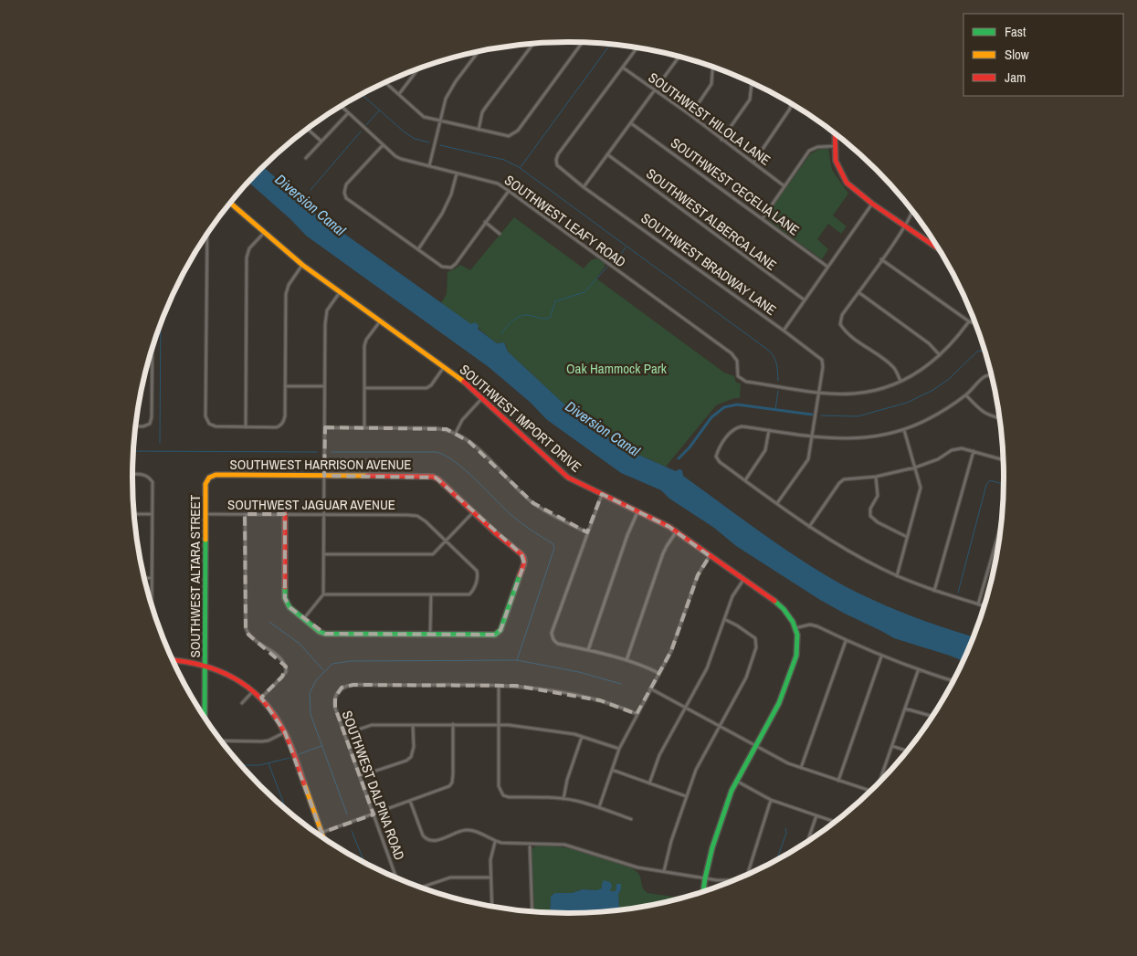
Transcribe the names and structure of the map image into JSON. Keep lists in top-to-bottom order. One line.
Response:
{"streets":{"street":["SOUTHWEST HILOLA LANE","SOUTHWEST CECELIA LANE","SOUTHWEST ALBERCA LANE","SOUTHWEST LEAFY ROAD","SOUTHWEST BRADWAY LANE","SOUTHWEST IMPORT DRIVE","SOUTHWEST HARRISON AVENUE","SOUTHWEST JAGUAR AVENUE","SOUTHWEST ALTARA STREET","SOUTHWEST DALPINA ROAD"]},"crossings":[["SOUTHWEST HILOLA LANE","SOUTHWEST BRADWAY LANE"],["SOUTHWEST LEAFY ROAD","SOUTHWEST BRADWAY LANE"],["SOUTHWEST HARRISON AVENUE","SOUTHWEST ALTARA STREET"],["SOUTHWEST JAGUAR AVENUE","SOUTHWEST ALTARA STREET"]],"water":["Diversion Canal"],"parks":["Oak Hammock Park"],"legend":["Fast","Slow","Jam"]}
